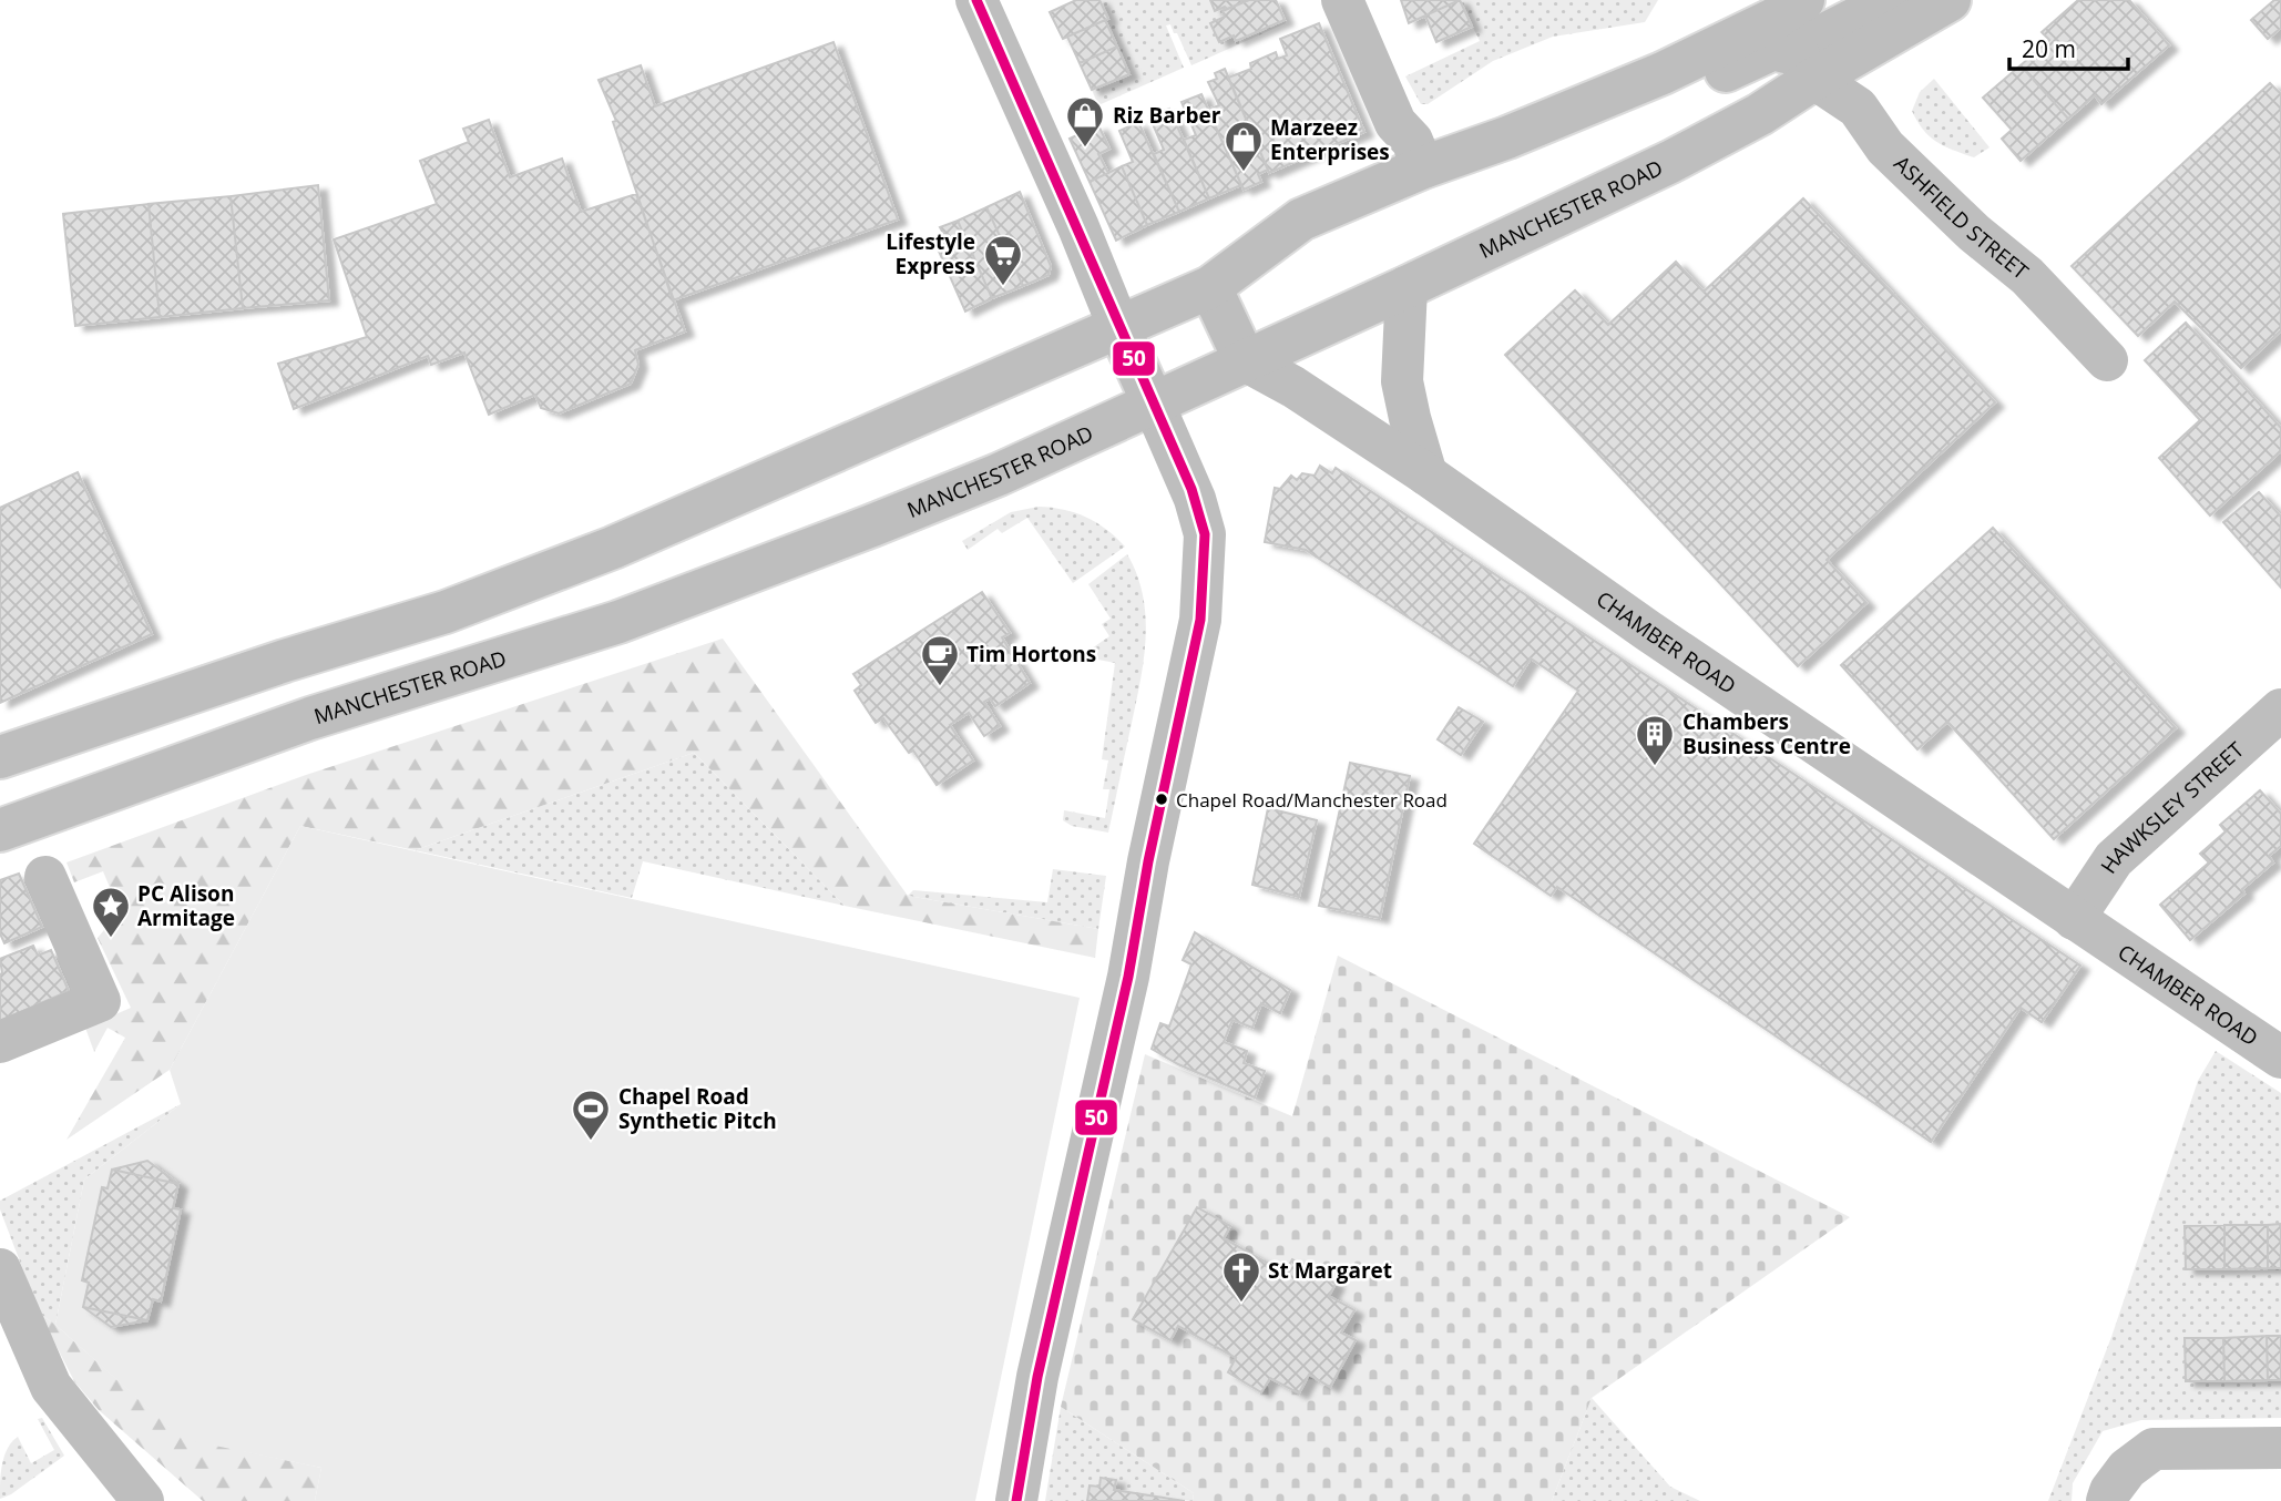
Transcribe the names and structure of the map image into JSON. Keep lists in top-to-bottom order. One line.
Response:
{"streets":{"main road":["MANCHESTER ROAD","ASHFIELD STREET","CHAMBER ROAD","HAWKSLEY STREET"]},"crossings":[["MANCHESTER ROAD","ASHFIELD STREET"],["MANCHESTER ROAD","CHAMBER ROAD"],["CHAMBER ROAD","HAWKSLEY STREET"]],"places":{"shop":["Riz Barber","Marzeez Enterprises"],"supermarket":["Lifestyle Express"],"cafe":["Tim Hortons"],"building":["Chambers Business Centre"],"other":["Chapel Road/Manchester Road"],"place":["PC Alison Armitage"],"sports":["Chapel Road Synthetic Pitch"],"church":["St Margaret"]},"lines":["transit line 50"],"scale_bar":"20 m"}
